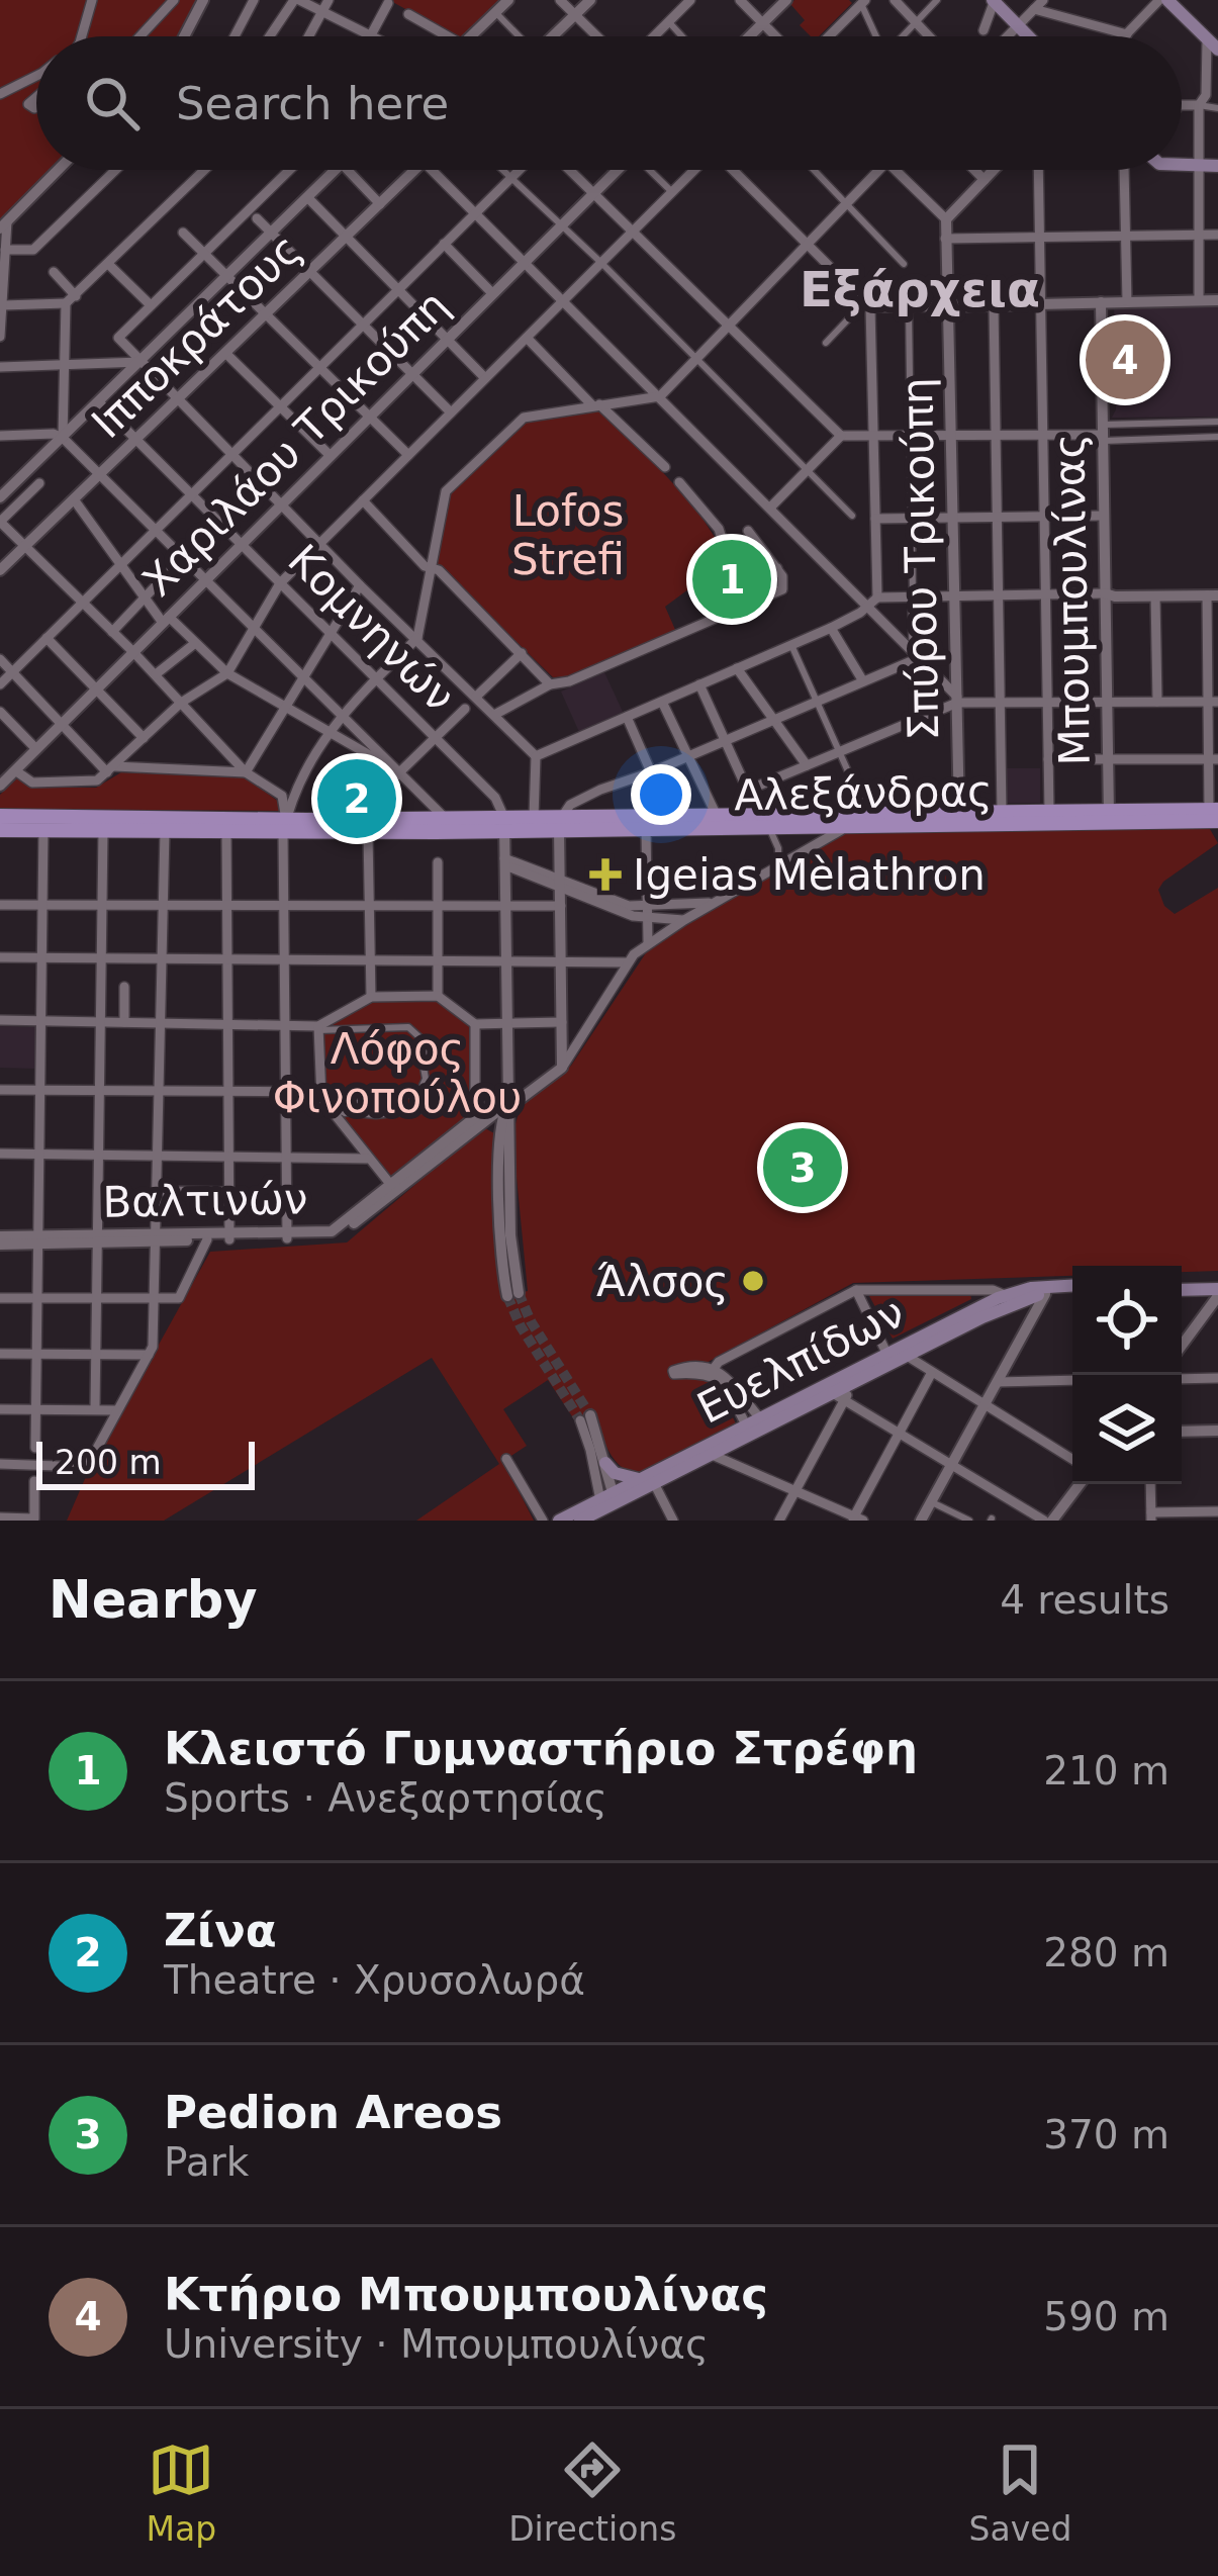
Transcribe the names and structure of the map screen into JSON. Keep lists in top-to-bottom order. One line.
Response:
{"streets":{"main road":["Αλεξάνδρας","Ευελπίδων"],"street":["Ιπποκράτους","Χαριλάου Τρικούπη","Σπύρου Τρικούπη","Μπουμπουλίνας","Κομνηνών","Βαλτινών"]},"crossings":[["Ιπποκράτους","Κομνηνών"],["Χαριλάου Τρικούπη","Κομνηνών"],["Σπύρου Τρικούπη","Αλεξάνδρας"],["Μπουμπουλίνας","Αλεξάνδρας"],["Κομνηνών","Αλεξάνδρας"]],"districts":["Εξάρχεια"],"parks":["Lofos Strefi","Λόφος Φινοπούλου"],"places":{"health":["Igeias Mèlathron"],"other":["Άλσος"]},"scale_bar":"200 m","page":{"search":"Search here","pins":["4","1","2","3"],"scale":"200 m","heading":["Nearby","4 results"],"list":[{"mark":"1","name":"Κλειστό Γυμναστήριο Στρέφη","note":"Sports · Ανεξαρτησίας","value":"210 m"},{"mark":"2","name":"Ζίνα","note":"Theatre · Χρυσολωρά","value":"280 m"},{"mark":"3","name":"Pedion Areos","note":"Park","value":"370 m"},{"mark":"4","name":"Κτήριο Μπουμπουλίνας","note":"University · Μπουμπουλίνας","value":"590 m"}],"nav":["Map","Directions","Saved"]}}
